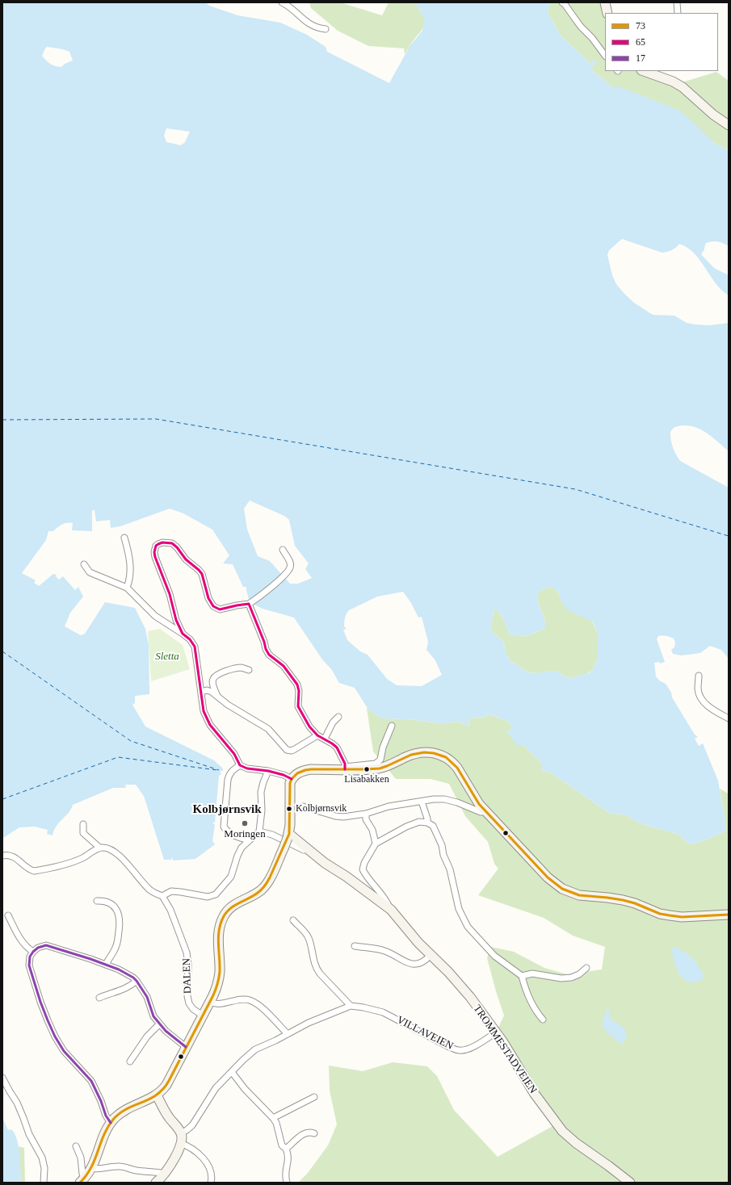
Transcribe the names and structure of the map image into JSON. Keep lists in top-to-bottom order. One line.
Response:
{"streets":{"main road":["TROMMESTADVEIEN"],"street":["DALEN","VILLAVEIEN"]},"crossings":[["VILLAVEIEN","TROMMESTADVEIEN"]],"districts":["Kolbjørnsvik"],"parks":["Sletta"],"places":["Lisabakken","Kolbjørnsvik","Moringen"],"lines":["transit line 65","transit line 73","transit line 17"],"legend":["73","65","17"]}
